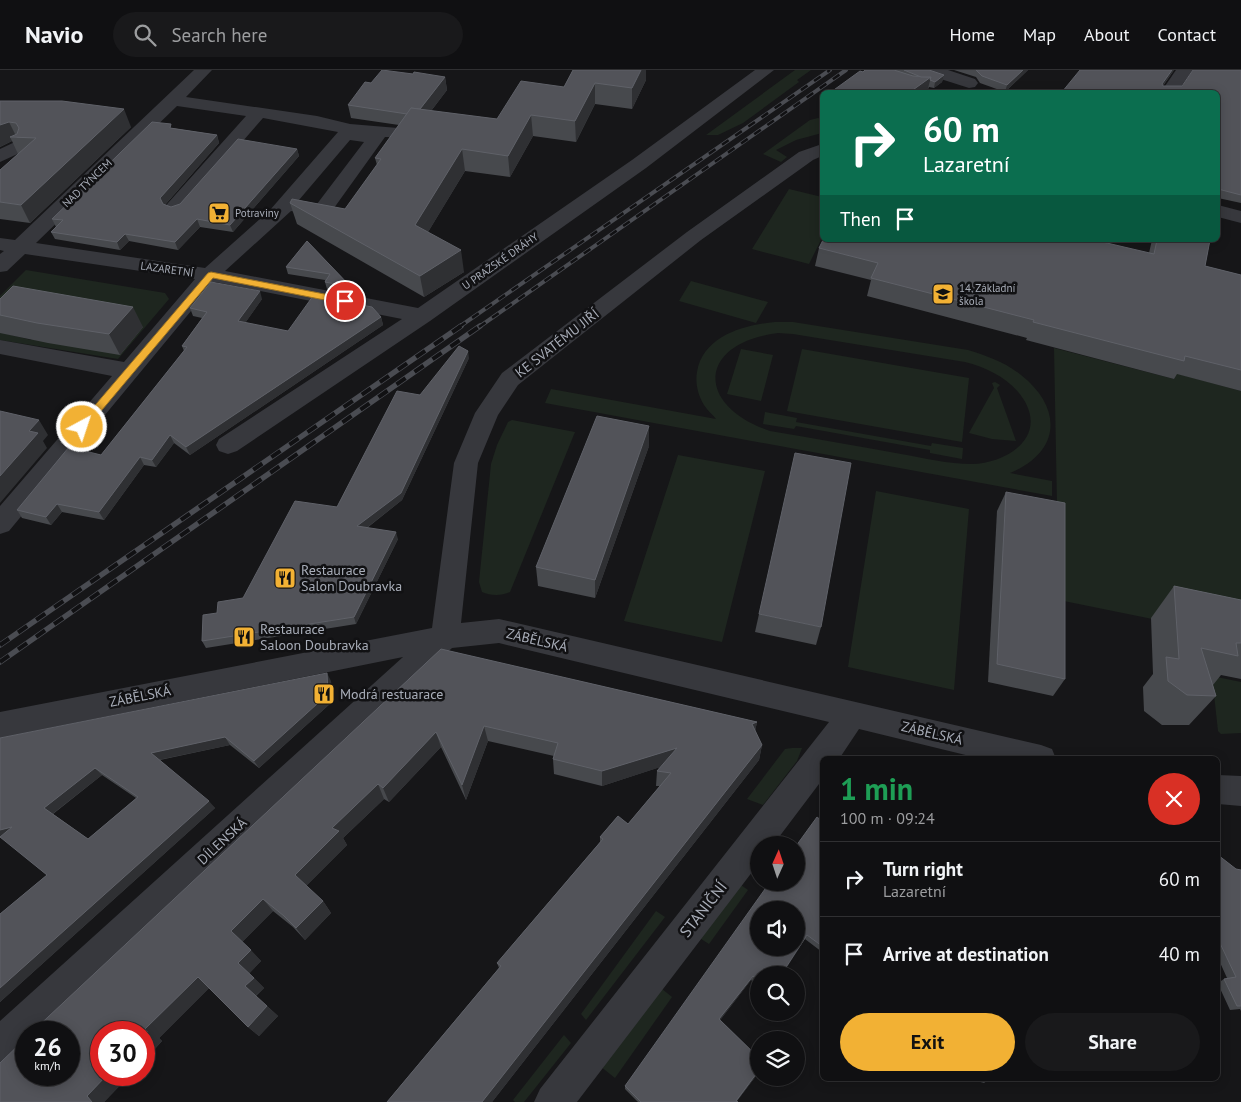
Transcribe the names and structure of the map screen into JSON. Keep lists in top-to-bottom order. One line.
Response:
{"streets":{"street":["NAD TÝNCEM","U PRAŽSKÉ DRÁHY","LAZARETNÍ","KE SVATÉMU JIŘÍ","ZÁBĚLSKÁ","DÍLENSKÁ","STANIČNÍ"]},"crossings":[["NAD TÝNCEM","LAZARETNÍ"],["U PRAŽSKÉ DRÁHY","LAZARETNÍ"],["KE SVATÉMU JIŘÍ","ZÁBĚLSKÁ"],["KE SVATÉMU JIŘÍ","DÍLENSKÁ"],["ZÁBĚLSKÁ","DÍLENSKÁ"],["ZÁBĚLSKÁ","STANIČNÍ"]],"places":{"supermarket":["Potraviny"],"school or university":["14. Základní škola"],"restaurant":["Restaurace Salon Doubravka","Restaurace Saloon Doubravka","Modrá restuarace"]},"north":"top","page":{"header":"Navio","search":"Search here","nav":["Home","Map","About","Contact"],"turn":["60 m","Lazaretní"],"then":"Then","heading":["1 min","100 m · 09:24"],"list":[{"name":"Turn right","note":"Lazaretní","value":"60 m"},{"name":"Arrive at destination","value":"40 m"}],"buttons":["Exit","Share"],"speed":"26 km/h","limit":"30"}}
